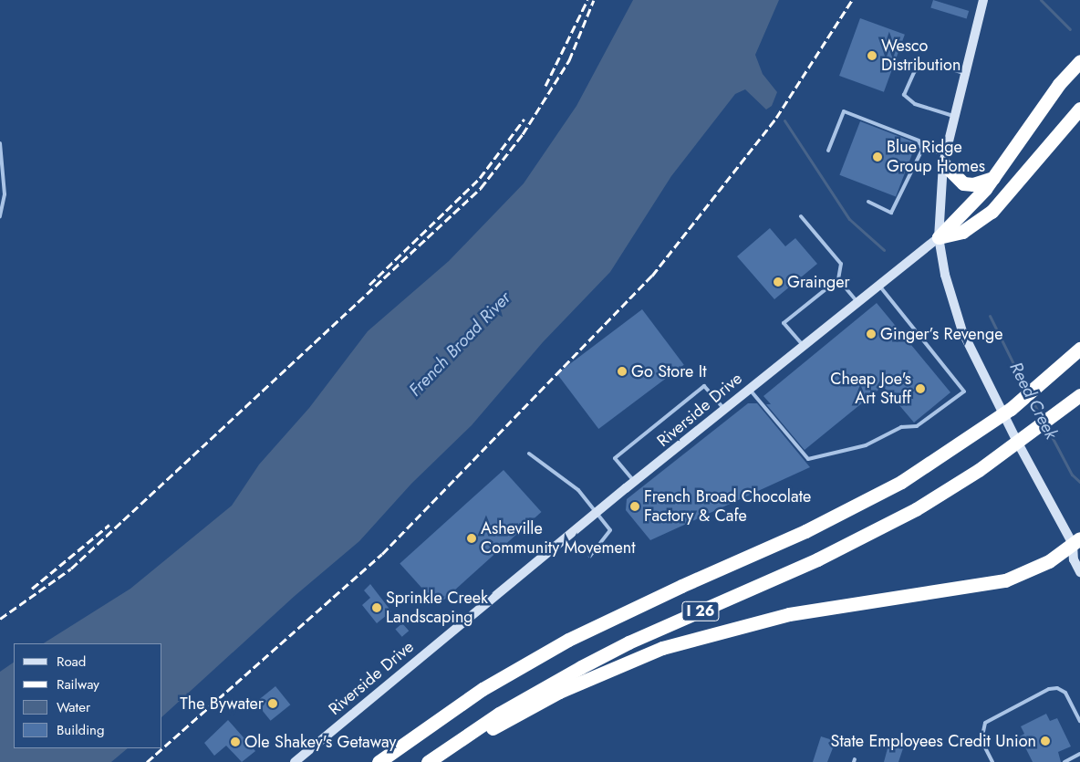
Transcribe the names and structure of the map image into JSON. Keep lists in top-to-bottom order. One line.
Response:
{"streets":{"highway":["I 26"],"main road":["Riverside Drive"]},"water":["French Broad River","Reed Creek"],"places":["Wesco Distribution","Blue Ridge Group Homes","Grainger","Ginger’s Revenge","Go Store It","Cheap Joe's Art Stuff","French Broad Chocolate Factory & Cafe","Asheville Community Movement","Sprinkle Creek Landscaping","The Bywater","State Employees Credit Union","Ole Shakey's Getaway"],"legend":["Road","Railway","Water","Building"]}
